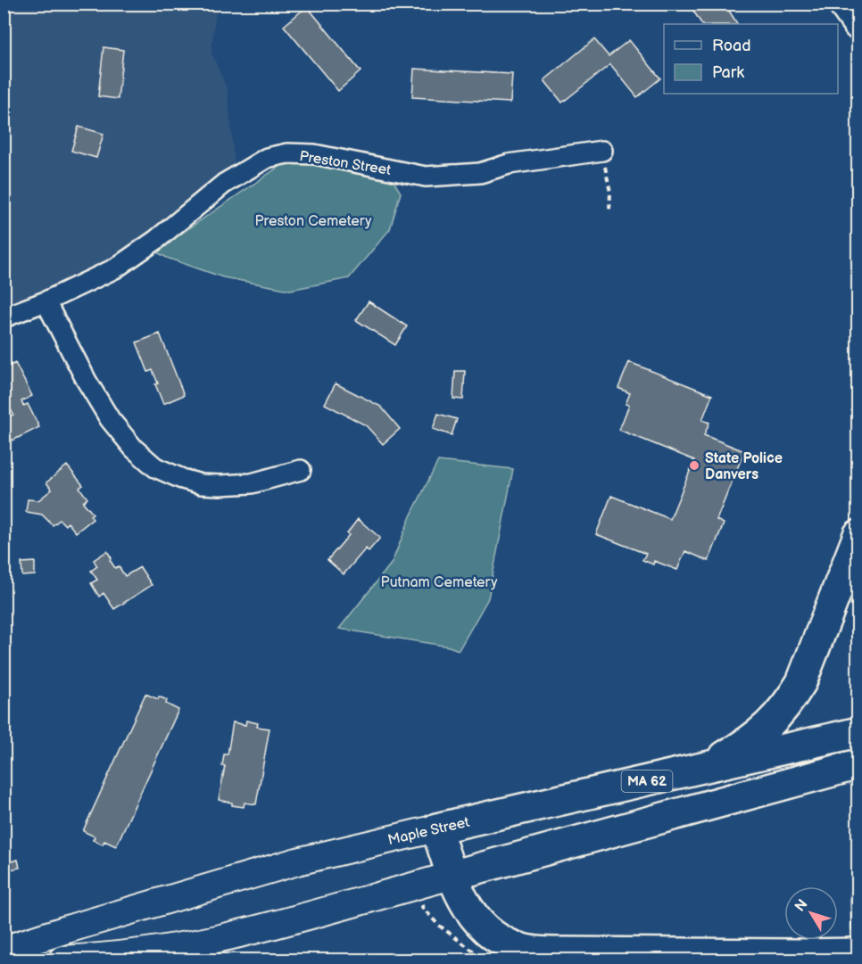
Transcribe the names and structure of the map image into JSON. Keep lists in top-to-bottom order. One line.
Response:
{"streets":{"main road":["MA 62","Maple Street"],"street":["Preston Street"]},"parks":["Preston Cemetery","Putnam Cemetery"],"places":["State Police Danvers"],"legend":["Road","Park"],"north":"top left"}
